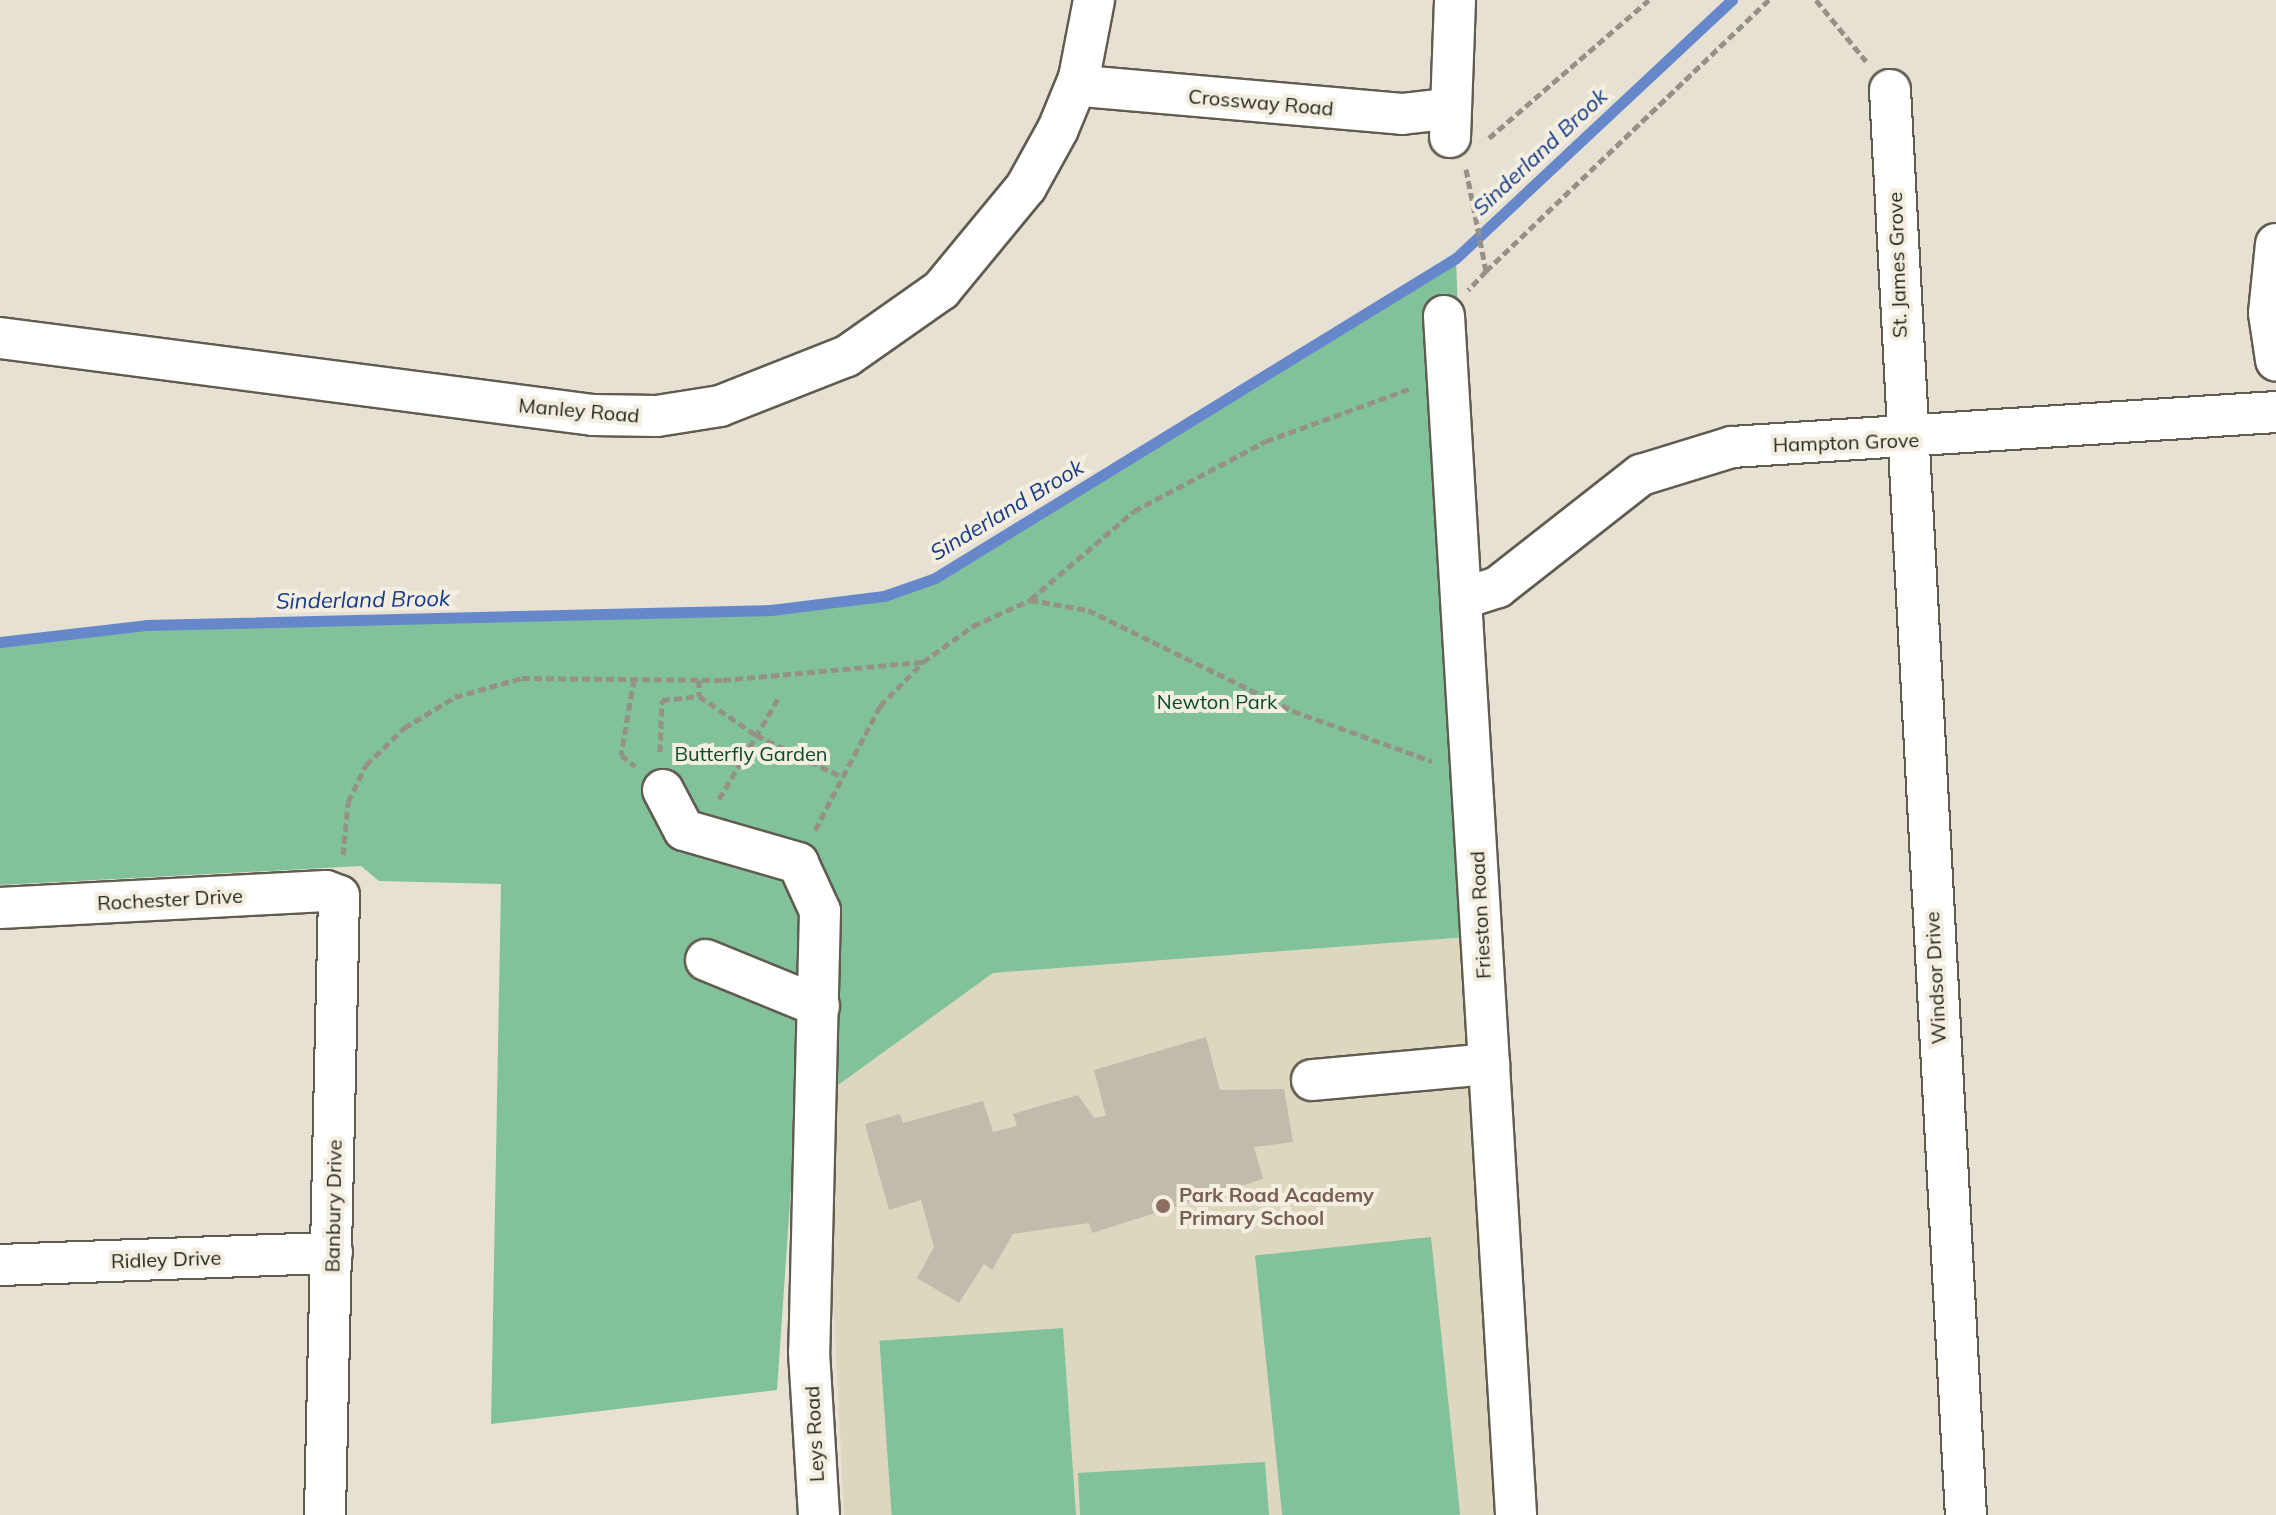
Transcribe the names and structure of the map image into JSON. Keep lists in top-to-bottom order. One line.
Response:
{"streets":{"street":["Crossway Road","St. James Grove","Manley Road","Hampton Grove","Rochester Drive","Frieston Road","Windsor Drive","Banbury Drive","Ridley Drive","Leys Road"]},"crossings":[["Crossway Road","Manley Road"],["St. James Grove","Hampton Grove"],["St. James Grove","Windsor Drive"],["Hampton Grove","Frieston Road"],["Hampton Grove","Windsor Drive"],["Rochester Drive","Banbury Drive"],["Banbury Drive","Ridley Drive"]],"water":["Sinderland Brook"],"parks":["Newton Park","Butterfly Garden"],"places":["Park Road Academy Primary School"]}
